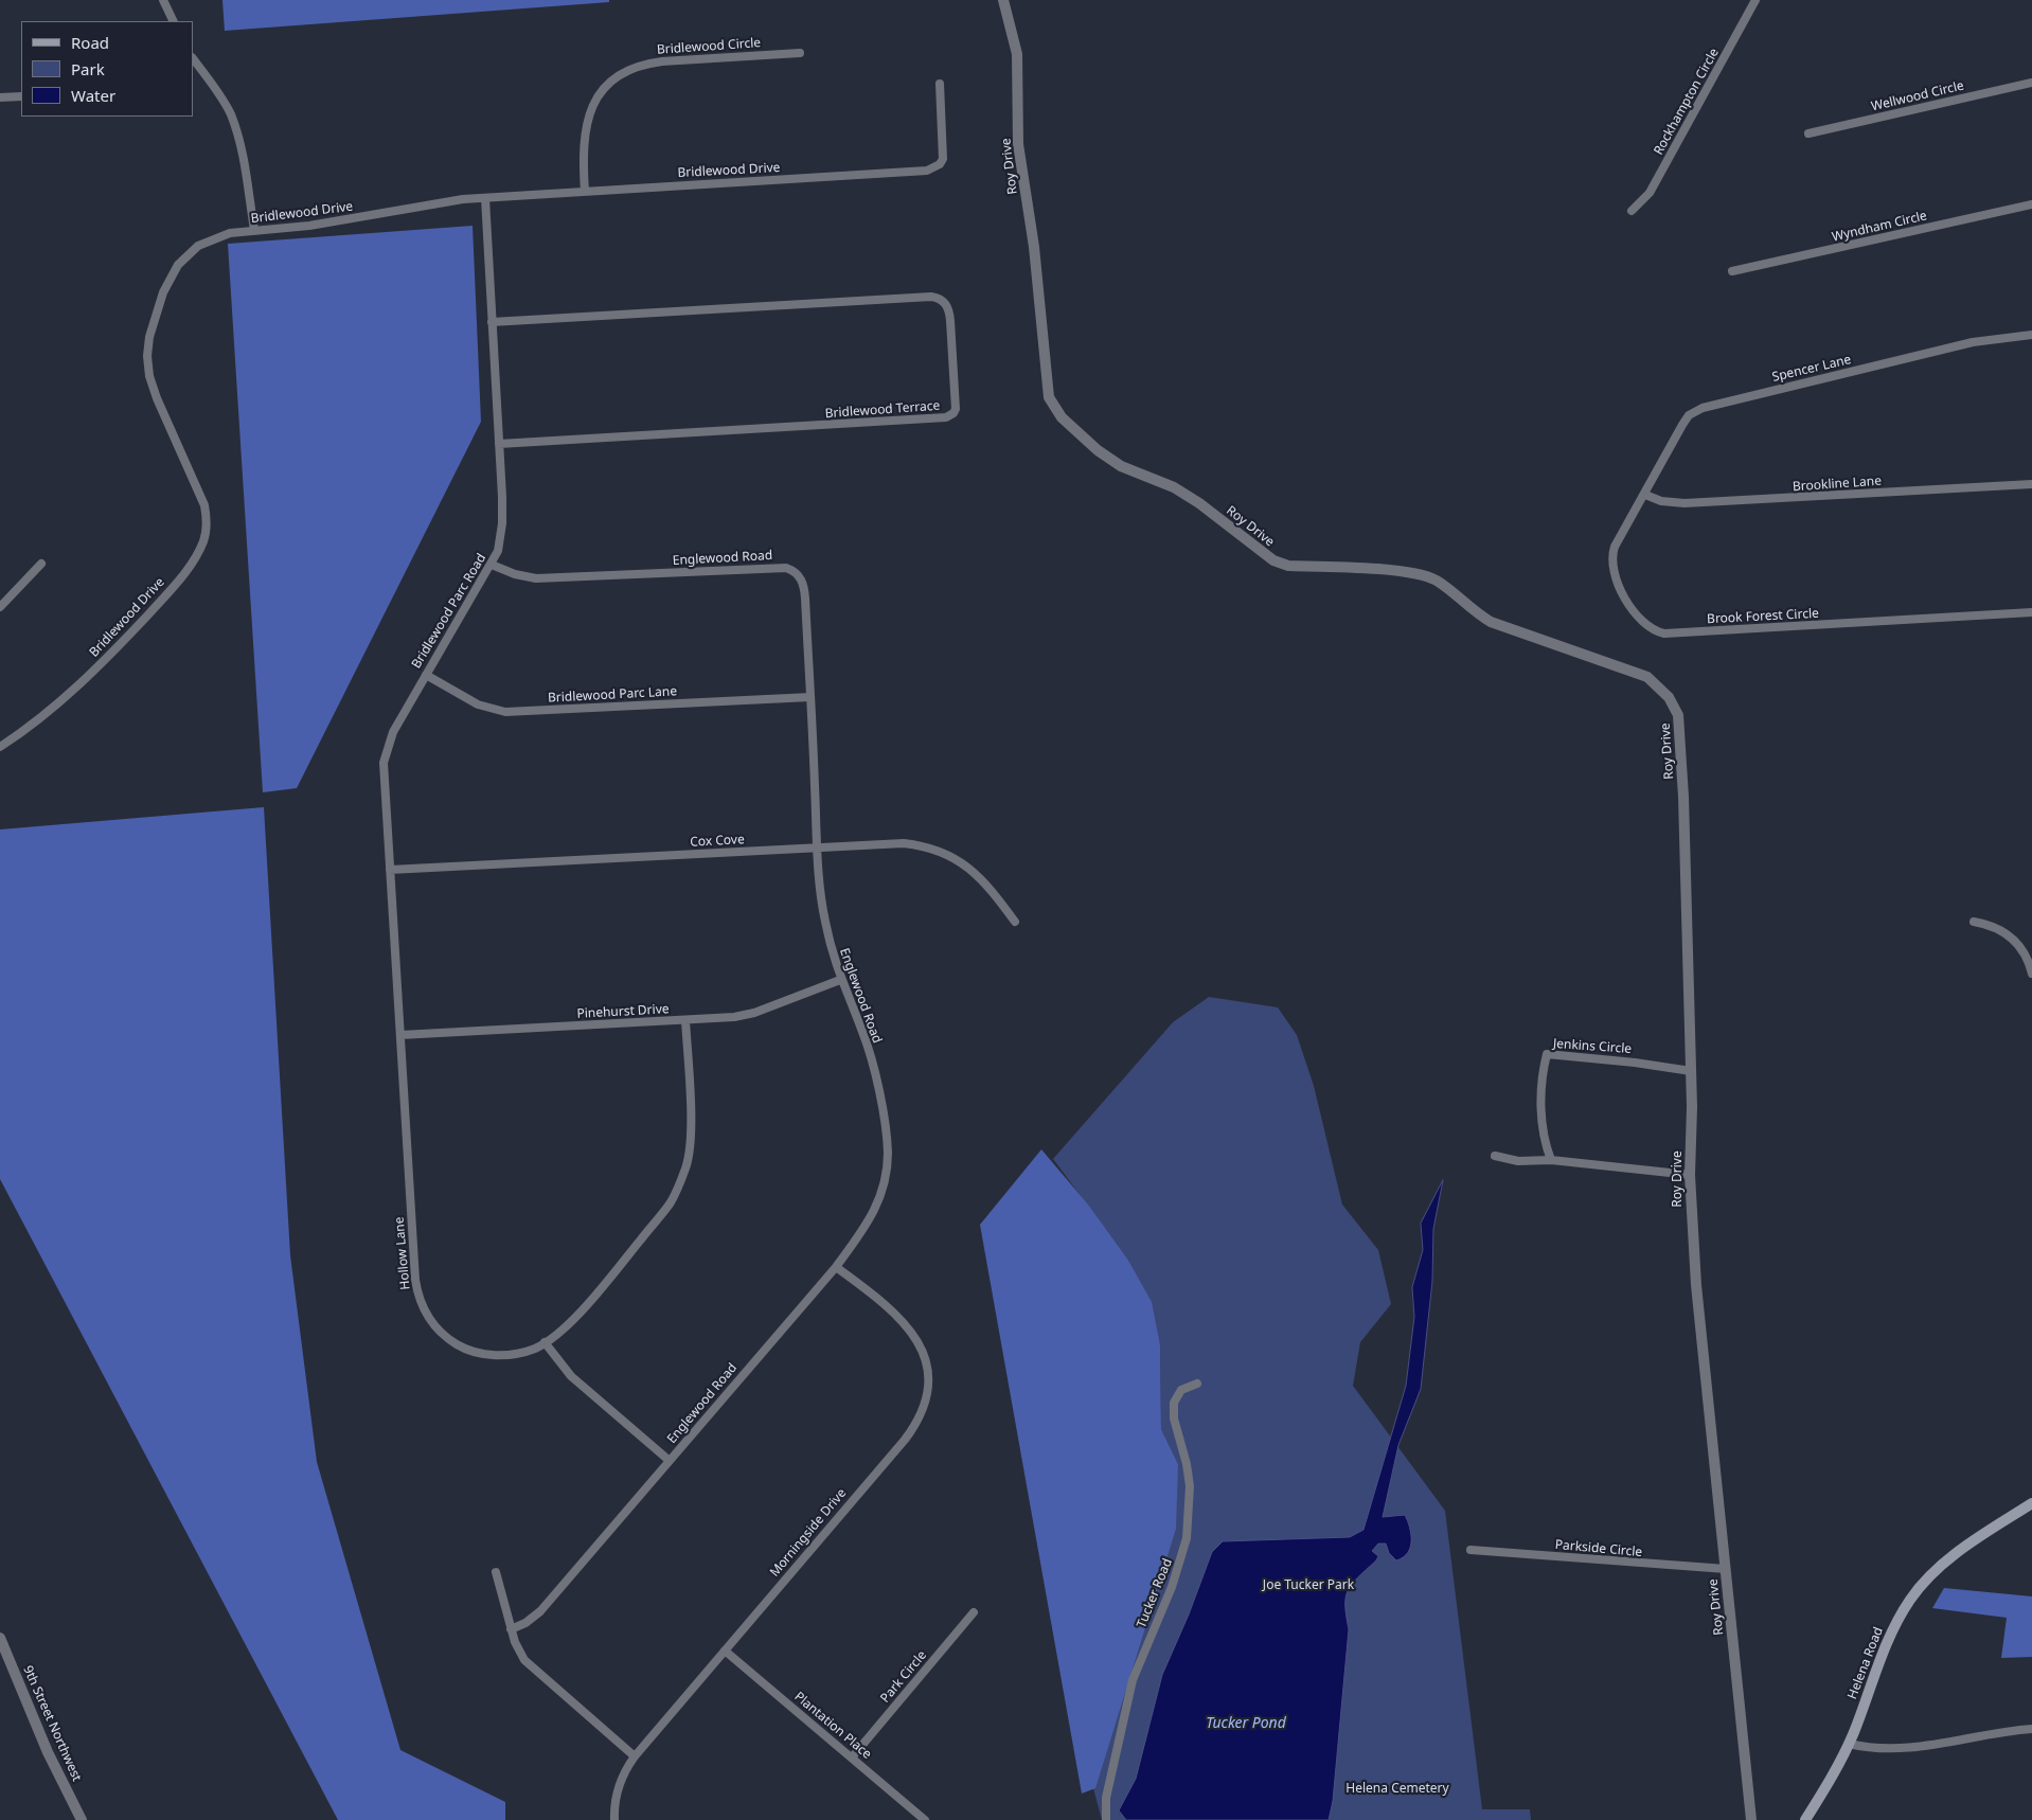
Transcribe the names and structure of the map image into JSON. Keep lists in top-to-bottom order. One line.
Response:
{"streets":{"main road":["Helena Road"],"street":["Bridlewood Circle","Wellwood Circle","Rockhampton Circle","Roy Drive","Bridlewood Drive","Wyndham Circle","Spencer Lane","Bridlewood Terrace","Brookline Lane","Englewood Road","Bridlewood Parc Road","Brook Forest Circle","Bridlewood Parc Lane","Cox Cove","Pinehurst Drive","Jenkins Circle","Hollow Lane","Morningside Drive","Parkside Circle","Tucker Road","Park Circle","9th Street Northwest","Plantation Place"]},"crossings":[["Bridlewood Circle","Bridlewood Drive"],["Roy Drive","Jenkins Circle"],["Roy Drive","Parkside Circle"],["Bridlewood Drive","Bridlewood Parc Road"],["Spencer Lane","Brookline Lane"],["Spencer Lane","Brook Forest Circle"],["Bridlewood Terrace","Bridlewood Parc Road"],["Brookline Lane","Brook Forest Circle"],["Englewood Road","Bridlewood Parc Road"],["Englewood Road","Bridlewood Parc Lane"],["Englewood Road","Cox Cove"],["Englewood Road","Pinehurst Drive"],["Englewood Road","Morningside Drive"],["Bridlewood Parc Road","Bridlewood Parc Lane"],["Bridlewood Parc Road","Cox Cove"],["Bridlewood Parc Road","Hollow Lane"],["Cox Cove","Hollow Lane"],["Pinehurst Drive","Hollow Lane"],["Morningside Drive","Plantation Place"],["Park Circle","Plantation Place"]],"water":["Tucker Pond"],"parks":["Joe Tucker Park","Helena Cemetery"],"legend":["Road","Park","Water"]}
